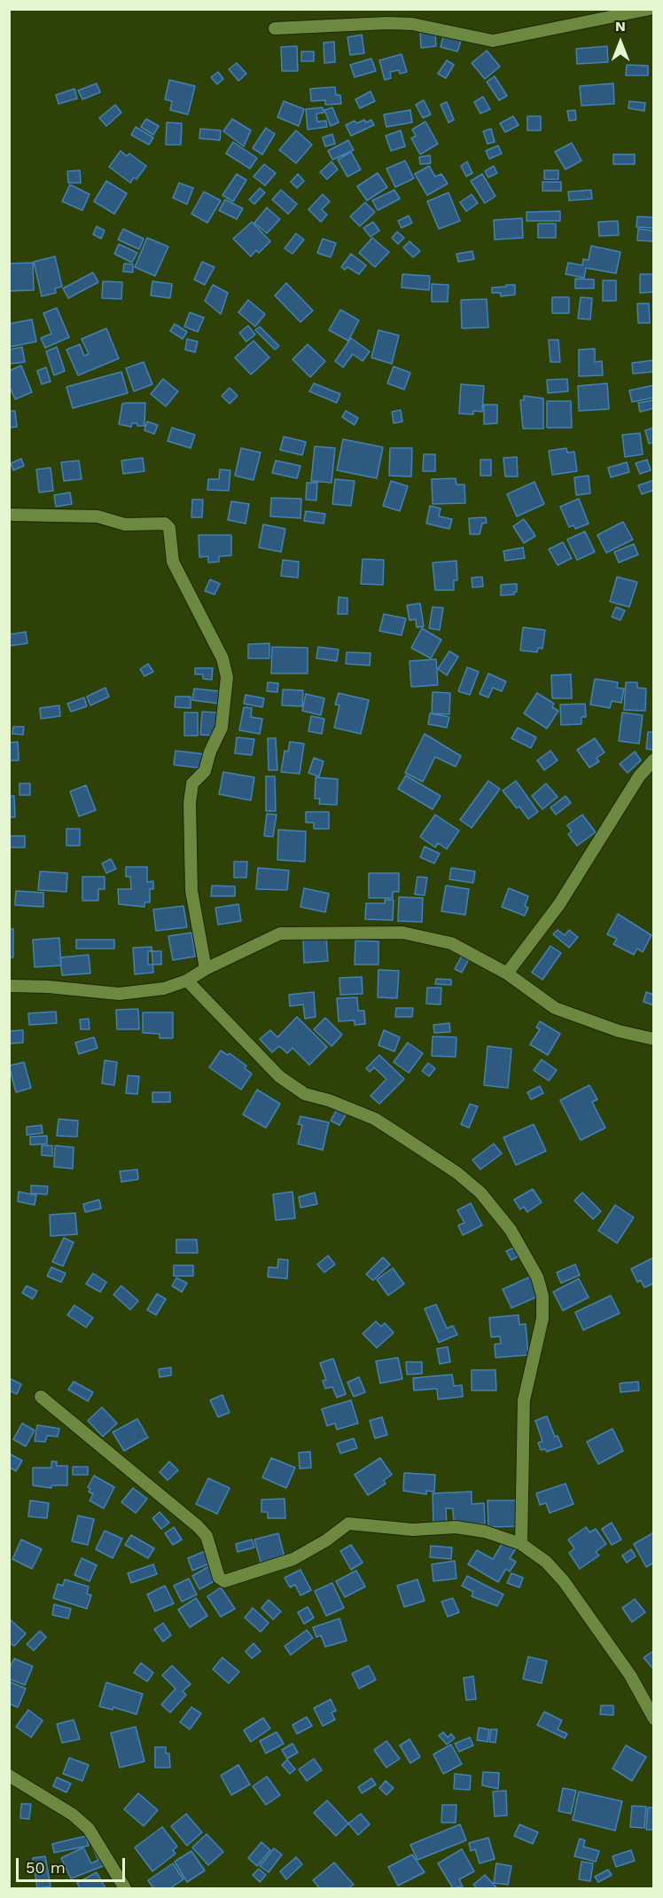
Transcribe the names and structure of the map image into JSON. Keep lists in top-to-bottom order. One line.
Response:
{"scale_bar":"50 m","north":"top"}
